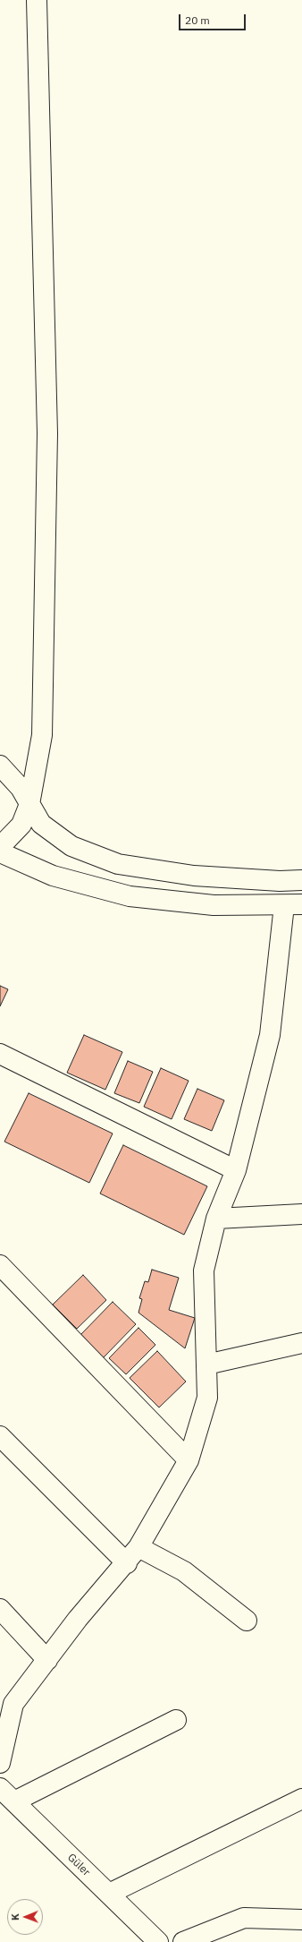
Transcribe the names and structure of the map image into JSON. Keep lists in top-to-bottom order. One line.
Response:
{"streets":{"street":["Güler"]},"scale_bar":"20 m","north":"left"}
